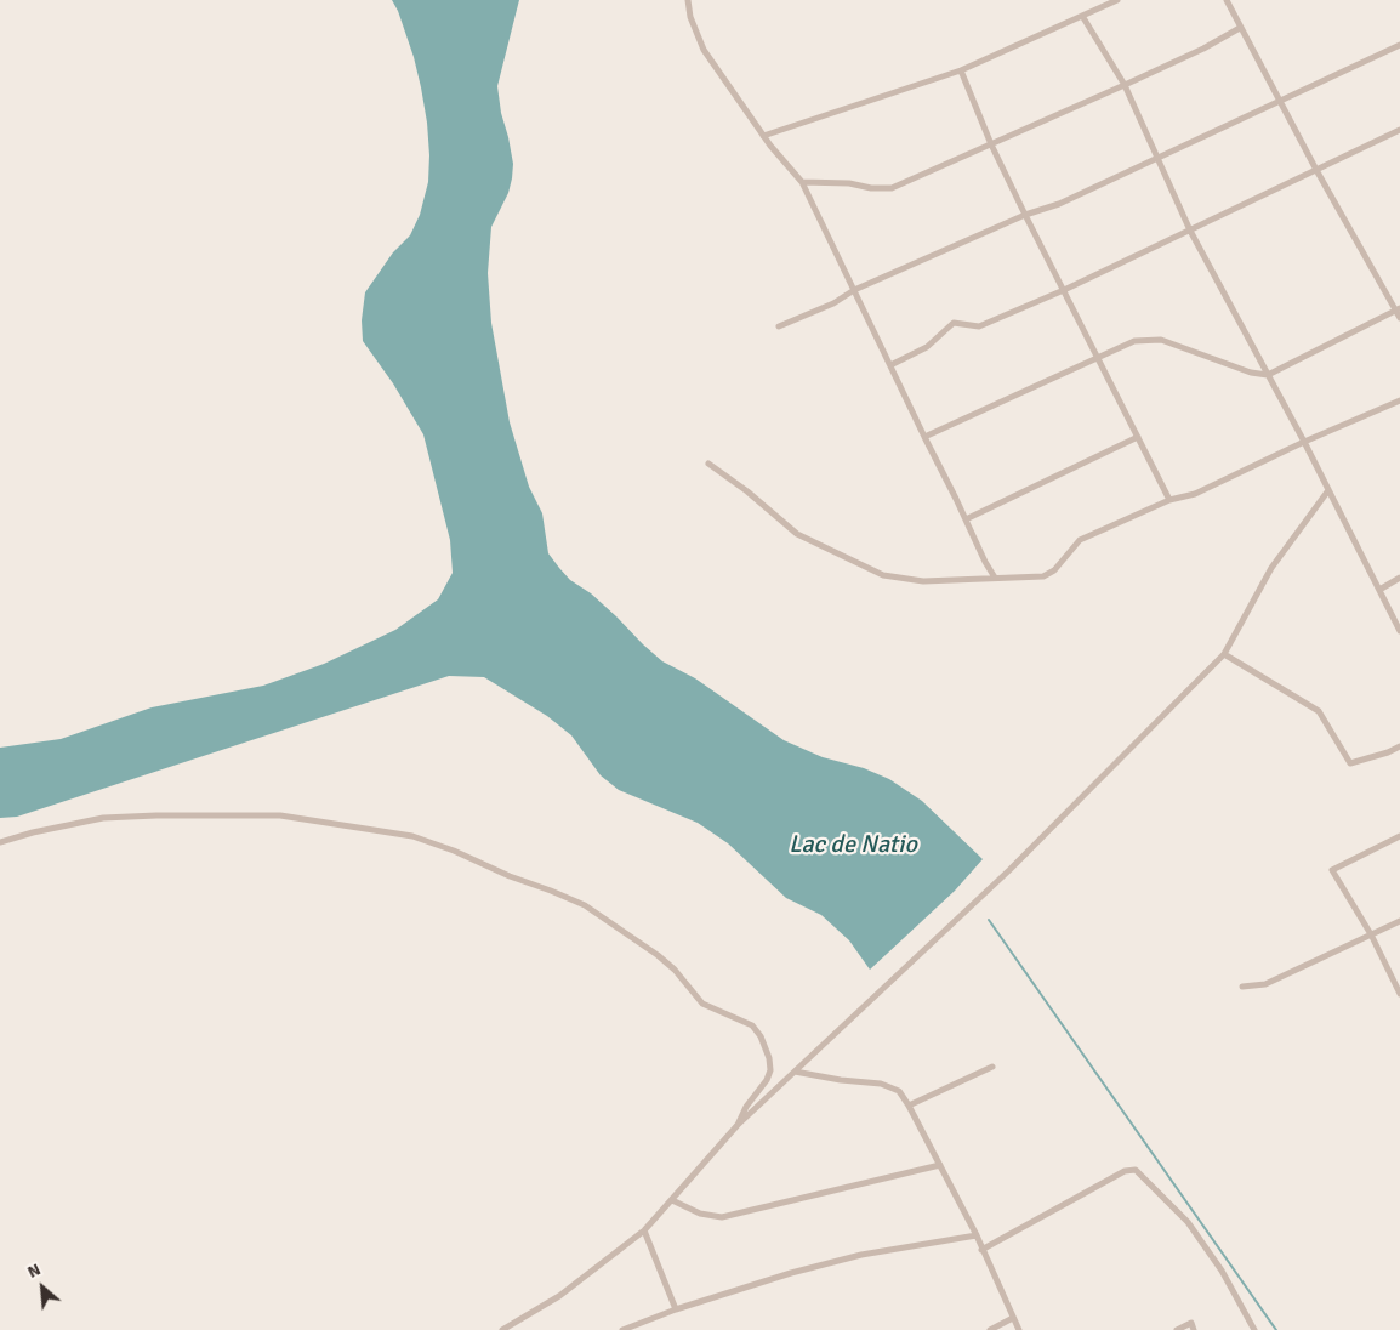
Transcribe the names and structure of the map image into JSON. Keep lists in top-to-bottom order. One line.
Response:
{"water":["Lac de Natio"],"north":"top left"}
